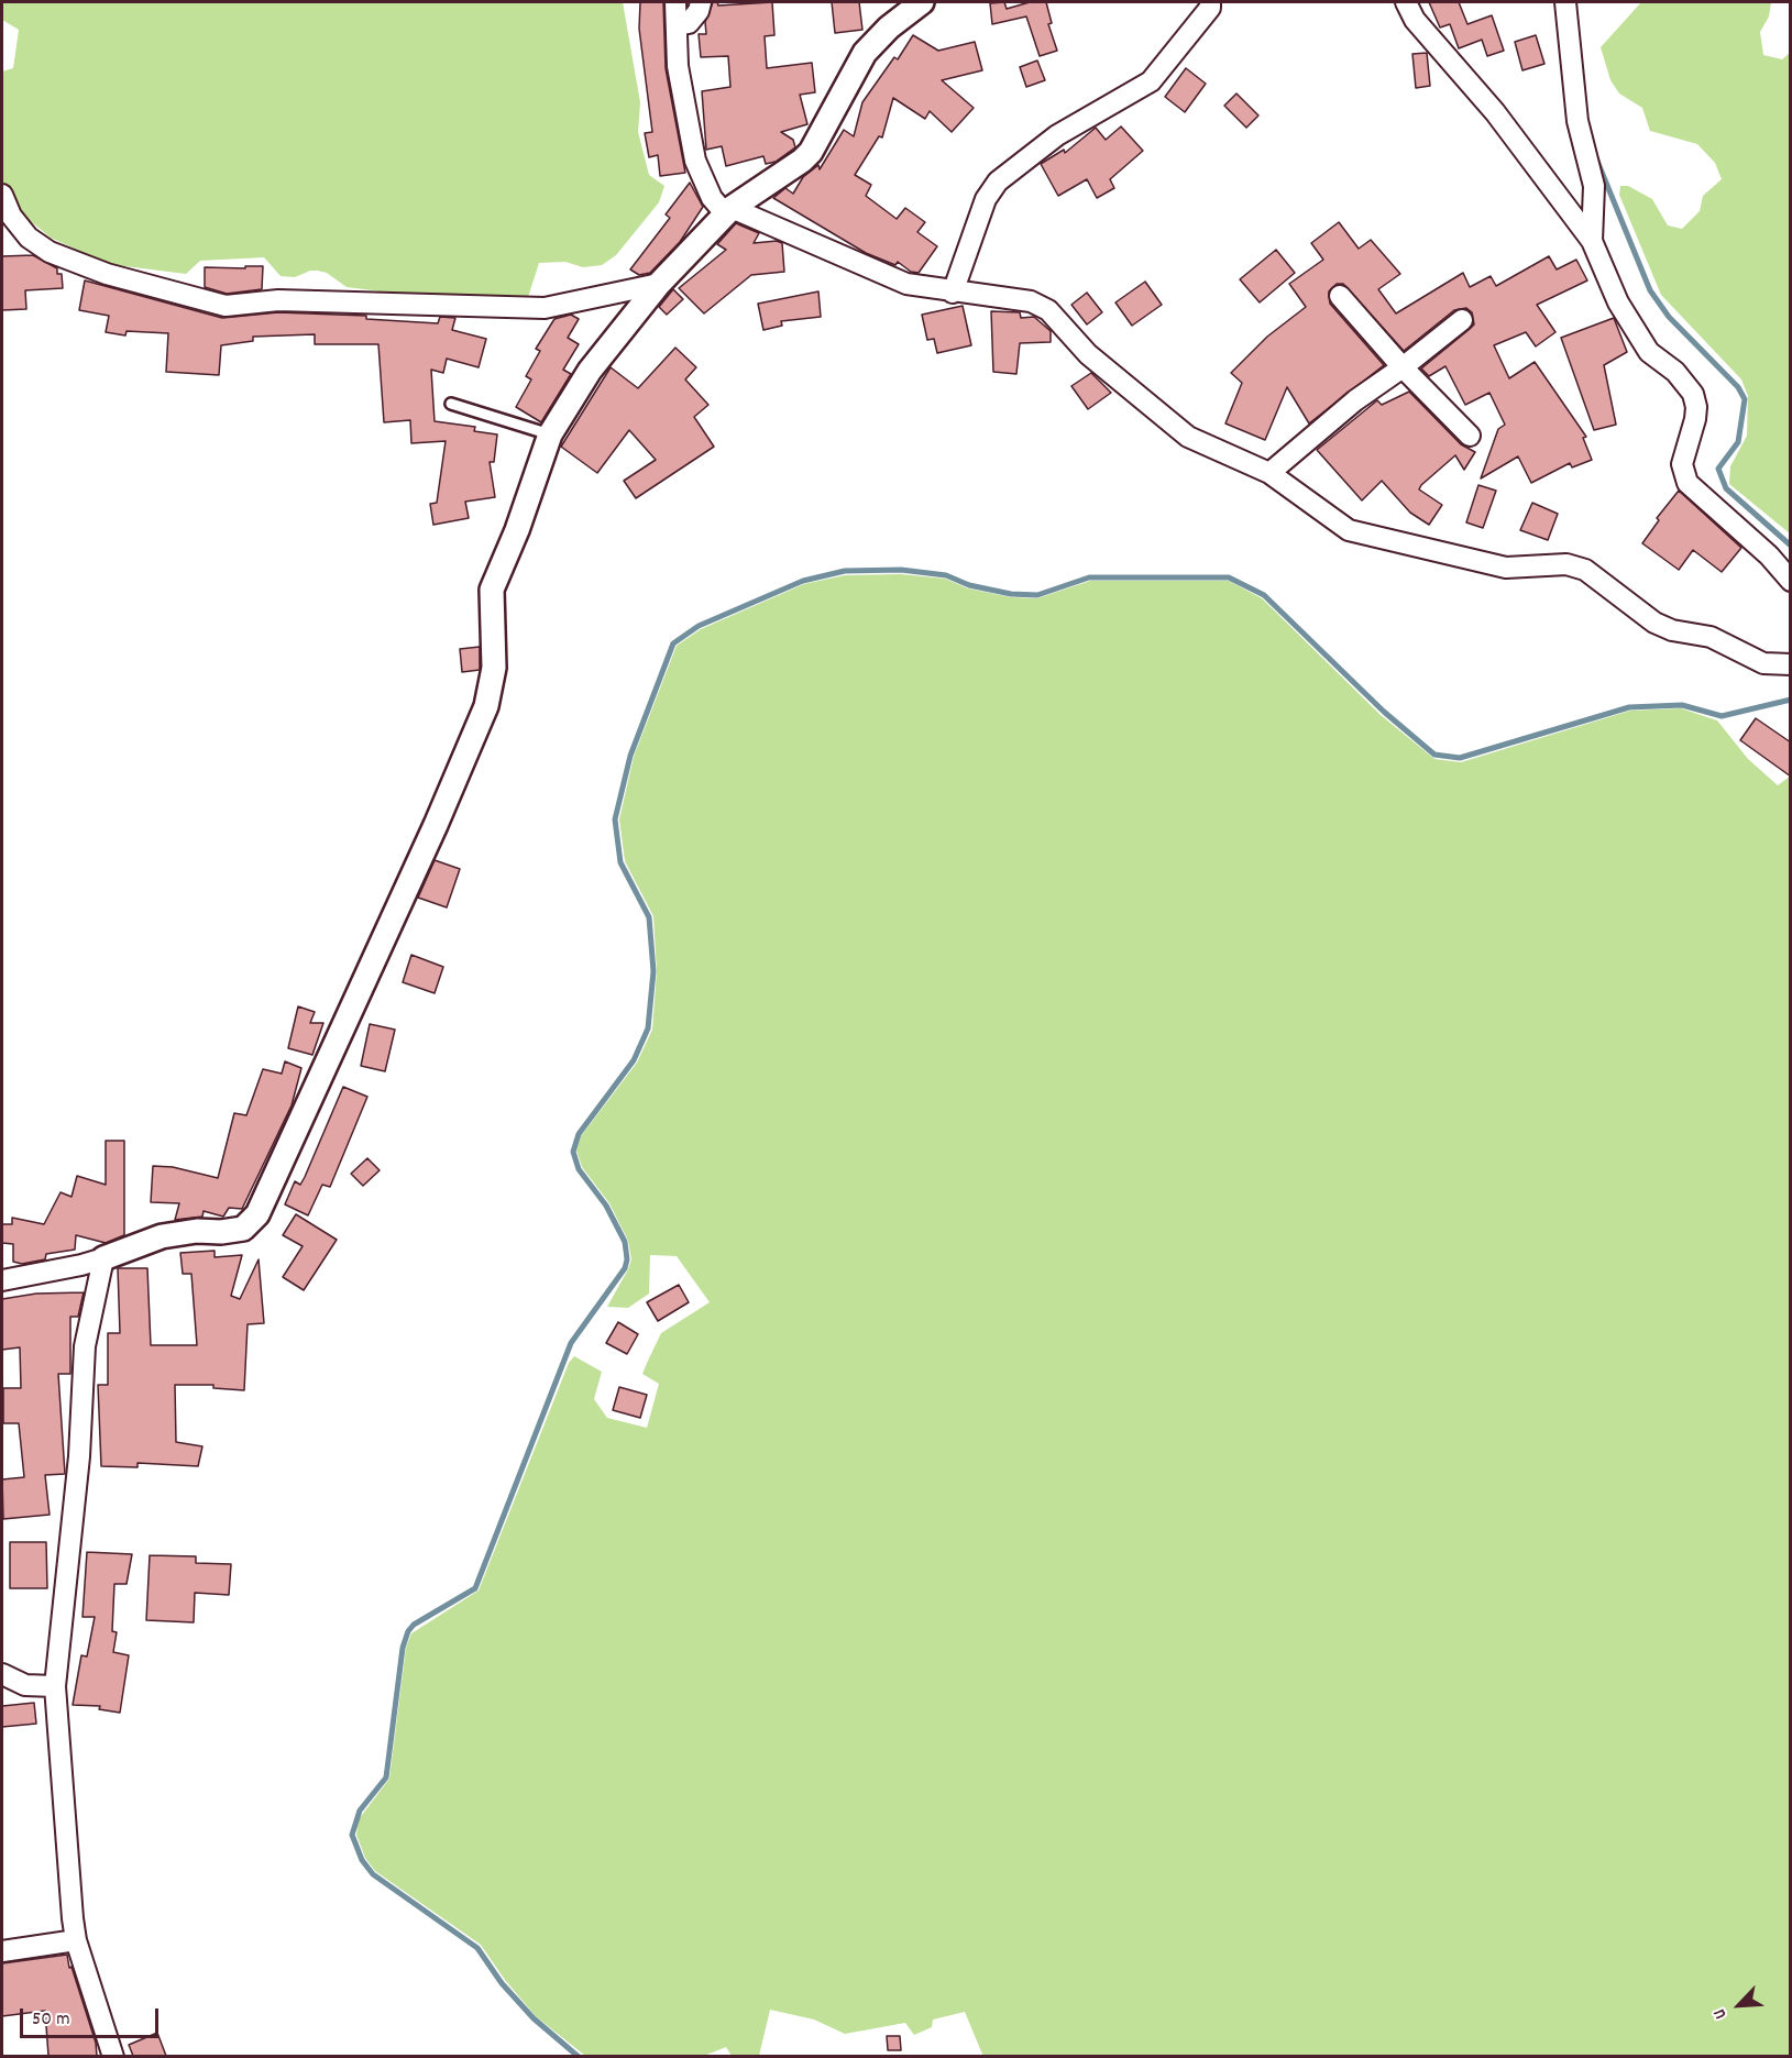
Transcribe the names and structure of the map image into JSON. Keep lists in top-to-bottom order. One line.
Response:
{"scale_bar":"50 m","north":"bottom left"}
